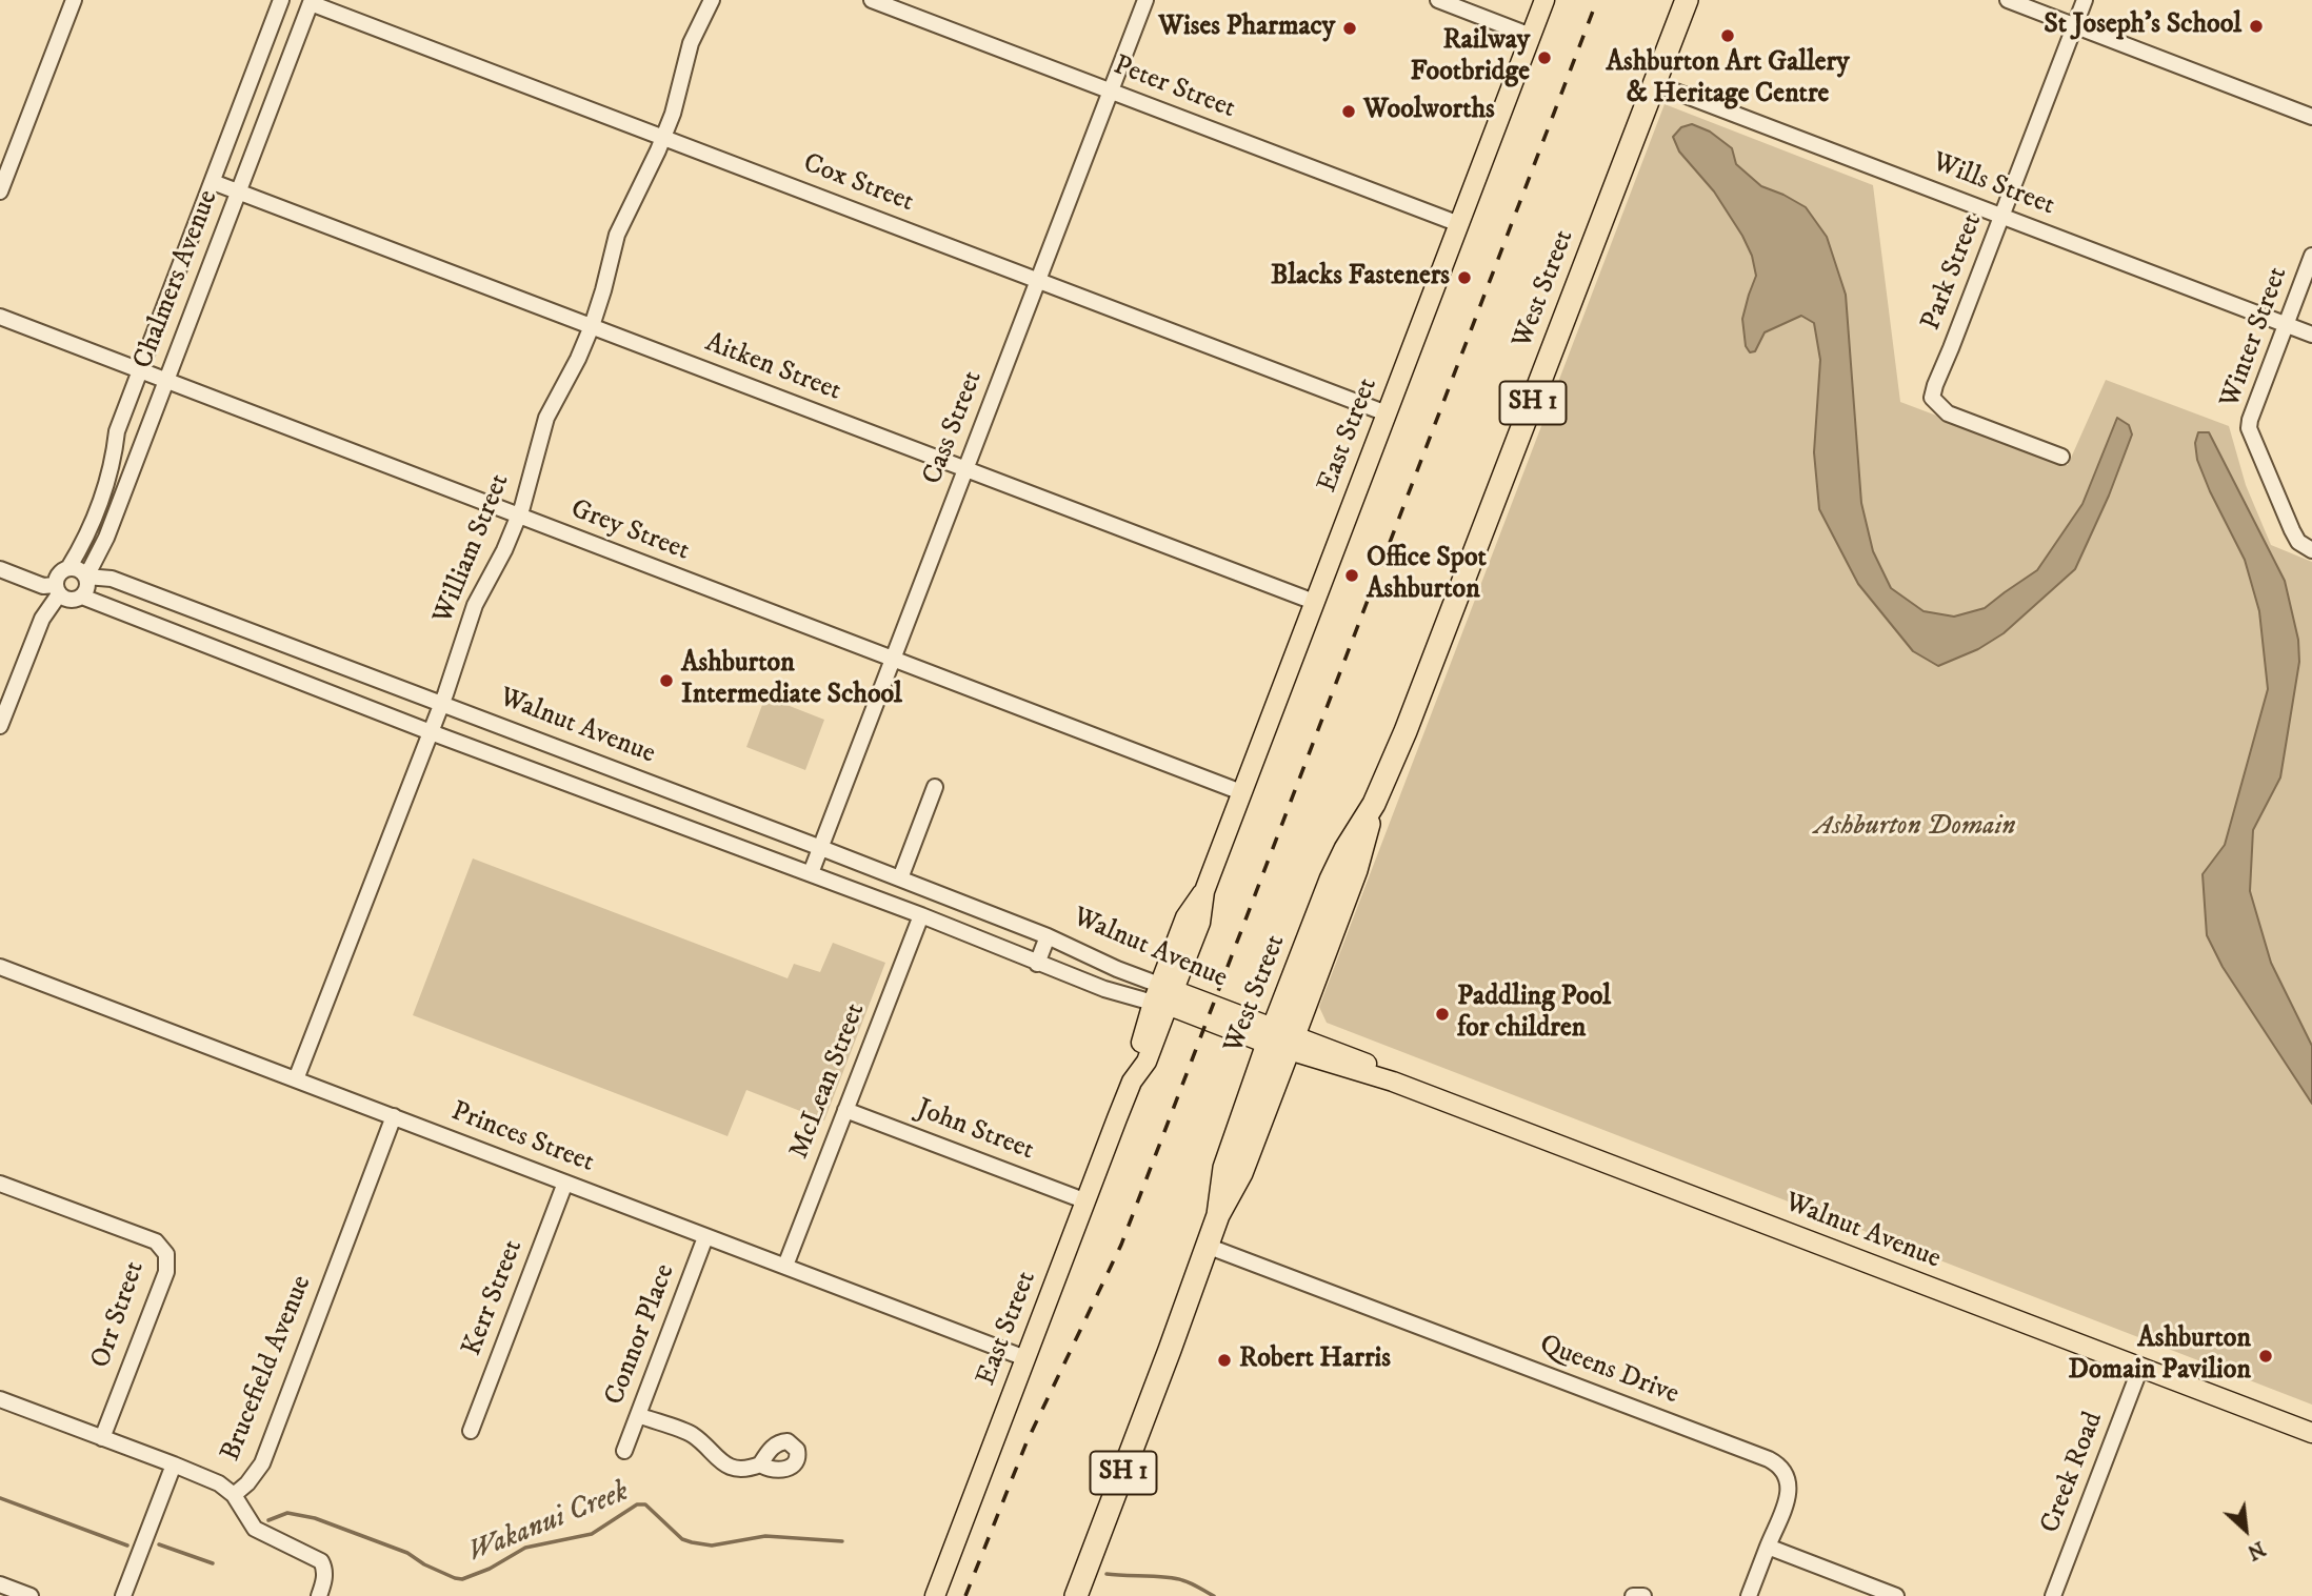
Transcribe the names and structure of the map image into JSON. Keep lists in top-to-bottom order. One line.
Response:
{"streets":{"highway":["West Street","SH 1"],"main road":["East Street","Walnut Avenue"],"street":["Peter Street","Cox Street","Wills Street","Park Street","Chalmers Avenue","Winter Street","Aitken Street","Cass Street","Grey Street","William Street","McLean Street","John Street","Princes Street","Kerr Street","Orr Street","Connor Place","Brucefield Avenue","Queens Drive","Creek Road"]},"crossings":[["Peter Street","Cass Street"],["Peter Street","East Street"],["Cox Street","Chalmers Avenue"],["Cox Street","Cass Street"],["Cox Street","East Street"],["Cox Street","William Street"],["Wills Street","Park Street"],["Wills Street","West Street"],["Wills Street","Winter Street"],["Chalmers Avenue","Aitken Street"],["Chalmers Avenue","Grey Street"],["Chalmers Avenue","Walnut Avenue"],["West Street","Walnut Avenue"],["West Street","Queens Drive"],["Aitken Street","Cass Street"],["Aitken Street","East Street"],["Aitken Street","William Street"],["Cass Street","Grey Street"],["Cass Street","Walnut Avenue"],["East Street","Grey Street"],["East Street","Walnut Avenue"],["East Street","John Street"],["East Street","Princes Street"],["Grey Street","William Street"],["William Street","Walnut Avenue"],["William Street","Princes Street"],["Walnut Avenue","McLean Street"],["Walnut Avenue","Creek Road"],["McLean Street","John Street"],["McLean Street","Princes Street"],["Princes Street","Kerr Street"],["Princes Street","Connor Place"],["Princes Street","Brucefield Avenue"]],"water":["Wakanui Creek"],"parks":["Ashburton Domain"],"places":["St Joseph's School","Wises Pharmacy","Ashburton Art Gallery & Heritage Centre","Railway Footbridge","Woolworths","Blacks Fasteners","Office Spot Ashburton","Ashburton Intermediate School","Paddling Pool for children","Ashburton Domain Pavilion","Robert Harris"],"north":"bottom right"}
